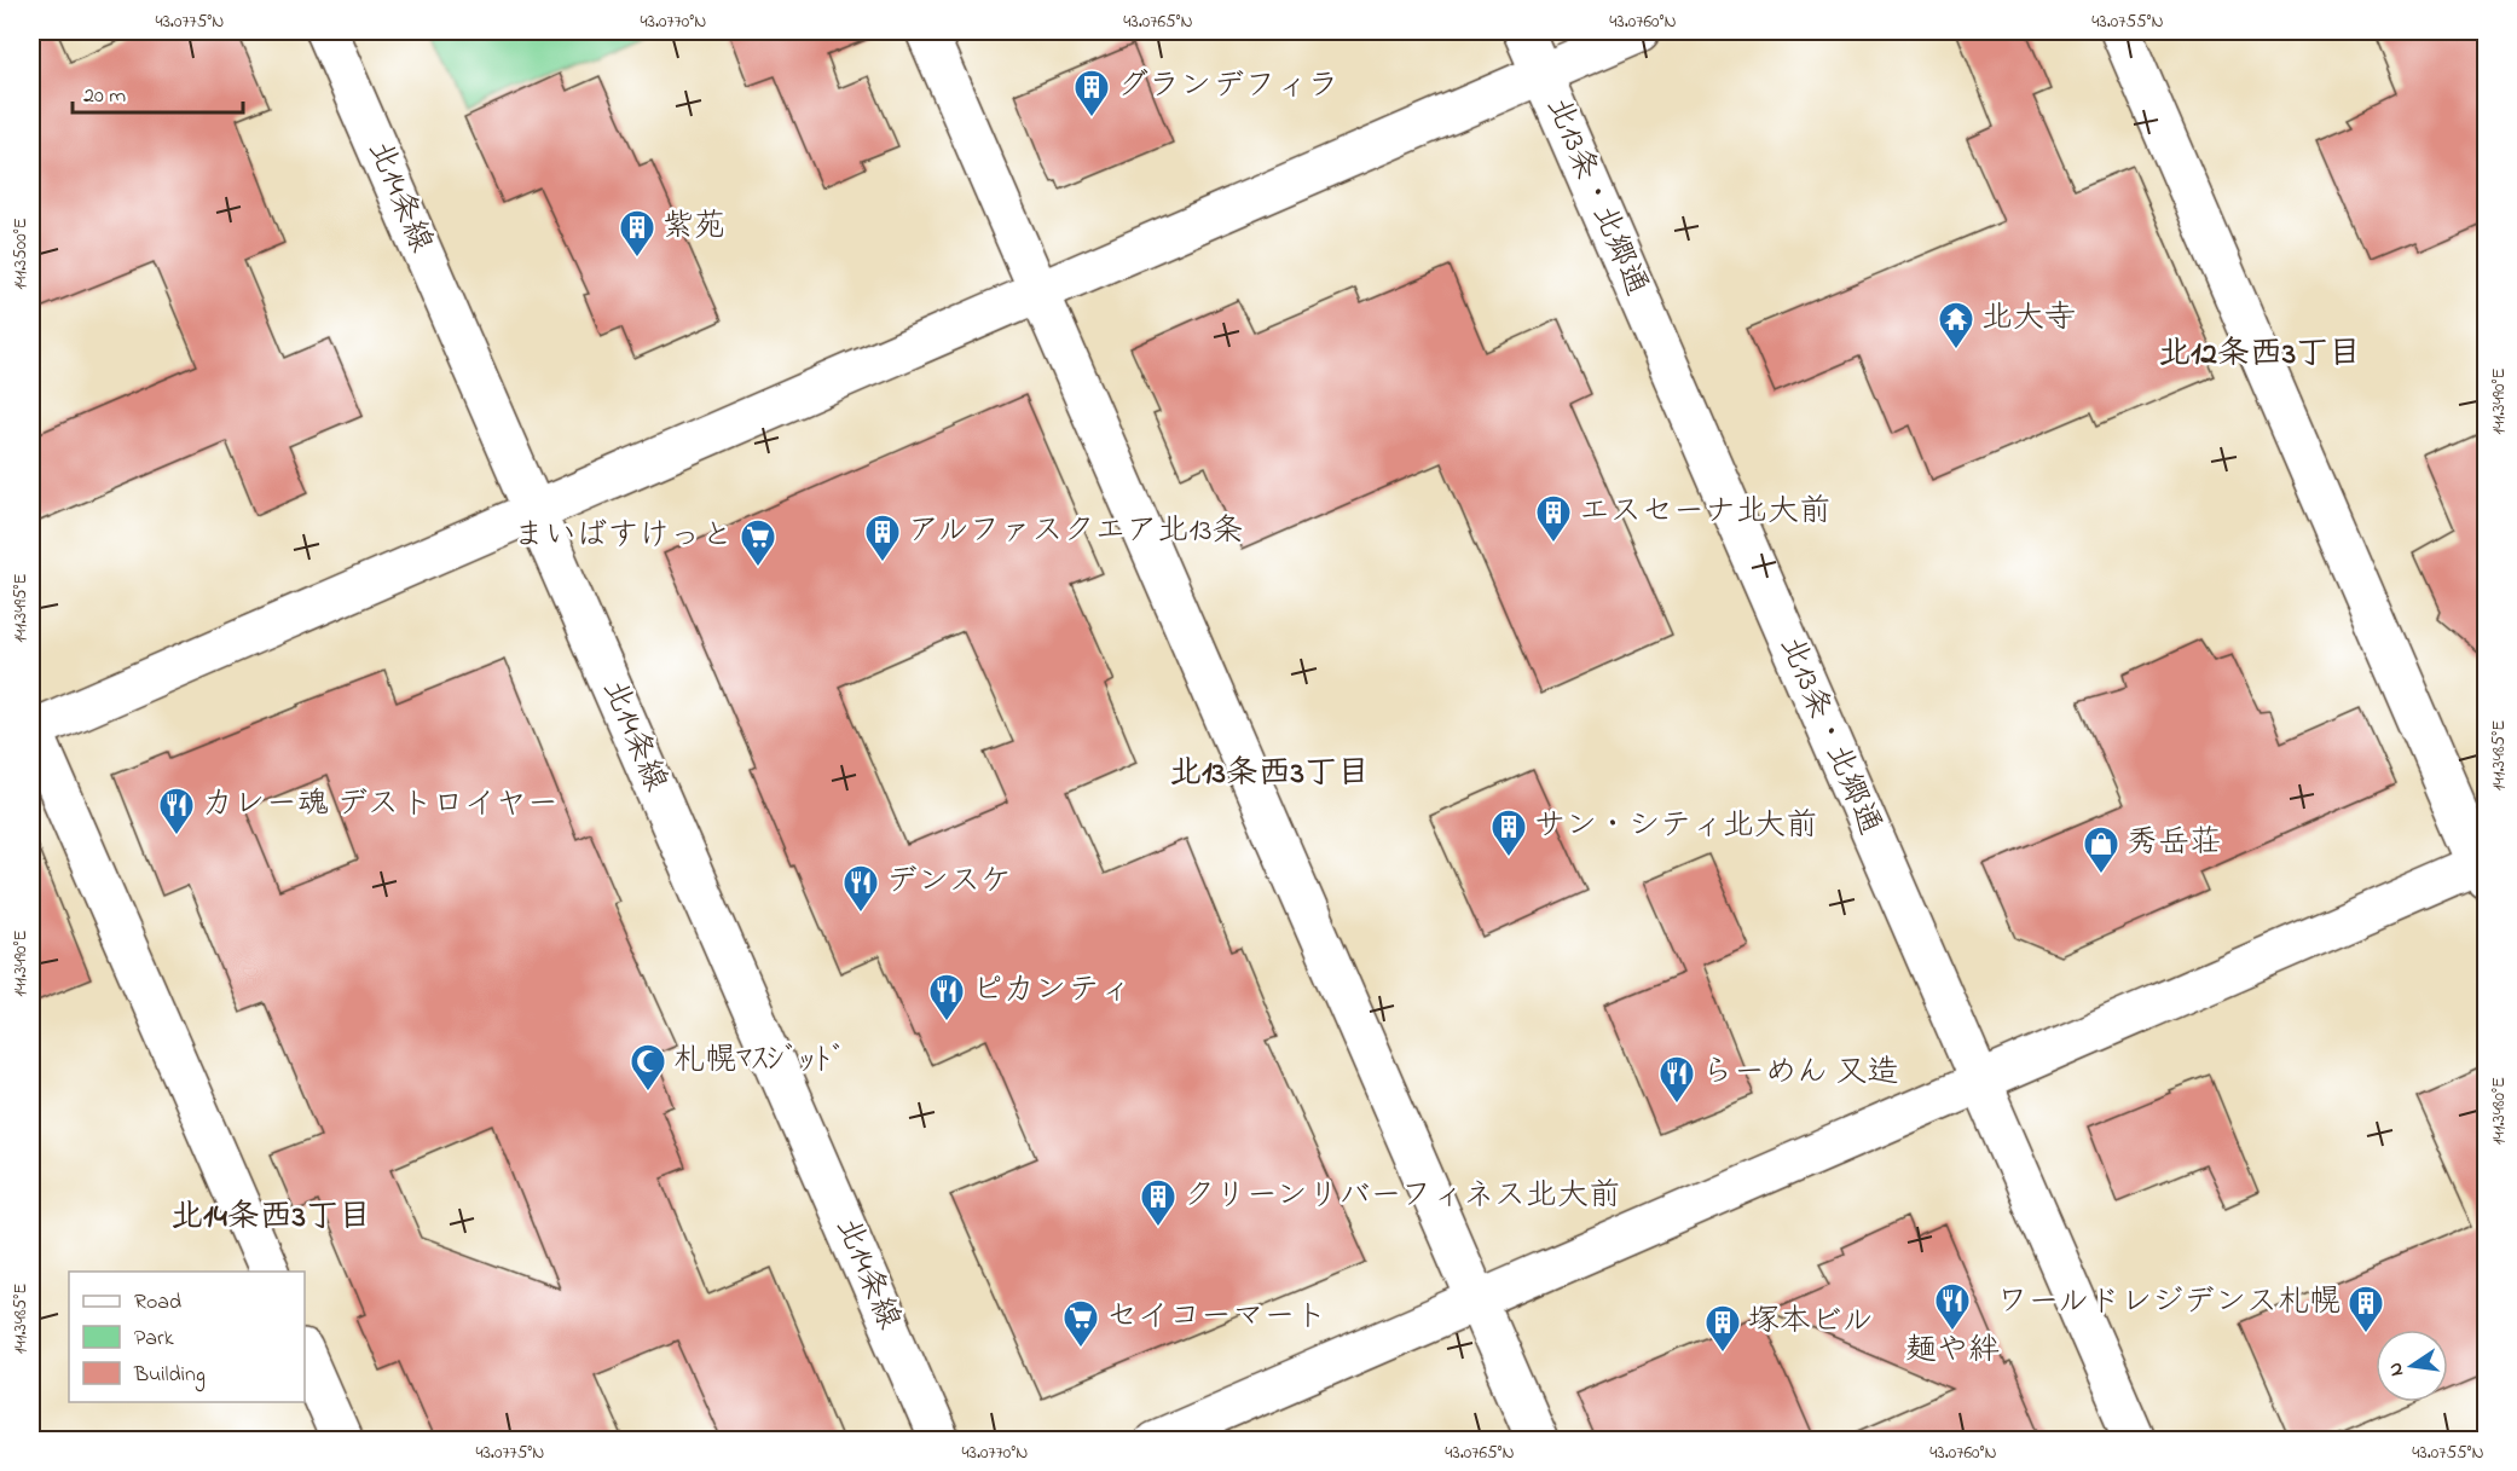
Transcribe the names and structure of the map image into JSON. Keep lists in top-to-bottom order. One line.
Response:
{"streets":{"street":["北14条線","北13条・北郷通"]},"districts":["北12条西3丁目","北13条西3丁目","北14条西3丁目"],"places":{"building":["グランデフィラ","紫苑","エスセーナ北大前","アルファスクエア北13条","サン・シティ北大前","クリーンリバーフィネス北大前","ワールドレジデンス札幌","塚本ビル"],"temple":["北大寺"],"supermarket":["まいばすけっと","セイコーマート"],"restaurant":["カレー魂 デストロイヤー","デンスケ","ピカンティ","らーめん 又造","麺や絆"],"shop":["秀岳荘"],"mosque":["札幌ﾏｽｼﾞｯﾄﾞ"]},"legend":["Road","Park","Building"],"scale_bar":"20 m","north":"left","coordinates":["43.0775°N","43.0770°N","43.0765°N","43.0760°N","43.0755°N","141.3500°E","141.3490°E","141.3495°E","141.3485°E","141.3480°E"]}
